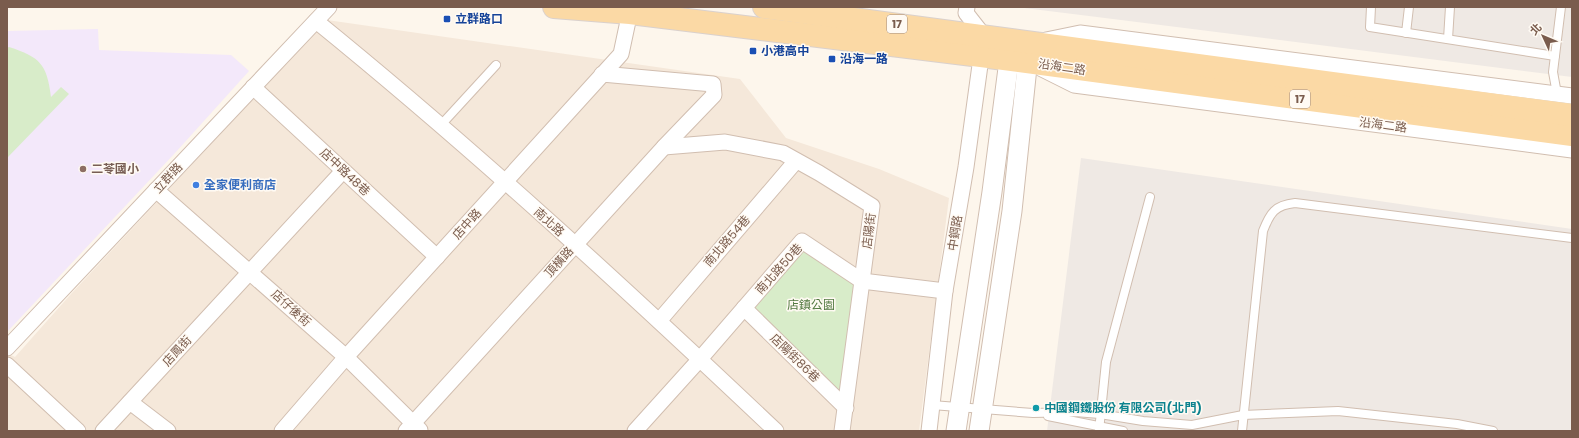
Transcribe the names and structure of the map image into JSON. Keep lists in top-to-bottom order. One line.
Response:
{"streets":{"main road":["17","沿海二路"],"street":["店中路48巷","立群路","南北路","店中路","店陽街","中鋼路","南北路54巷","頂橫路","南北路50巷","店仔後街","店鳳街","店陽街86巷"]},"crossings":[["17","沿海二路"],["17","店中路"],["17","中鋼路"],["店中路48巷","立群路"],["店中路48巷","店中路"],["店中路48巷","店鳳街"],["立群路","南北路"],["立群路","店仔後街"],["南北路","店中路"],["南北路","南北路54巷"],["南北路","頂橫路"],["南北路","南北路50巷"],["店中路","頂橫路"],["店中路","店仔後街"],["店陽街","南北路54巷"],["店陽街","頂橫路"],["店陽街","南北路50巷"],["店陽街","店陽街86巷"],["中鋼路","南北路50巷"],["頂橫路","店仔後街"],["南北路50巷","店陽街86巷"],["店仔後街","店鳳街"]],"parks":["店鎮公園"],"places":{"transit":["立群路口","小港高中","沿海一路"],"other":["二苓國小","全家便利商店","中國鋼鐵股份 有限公司(北門)"]},"north":"top left"}
